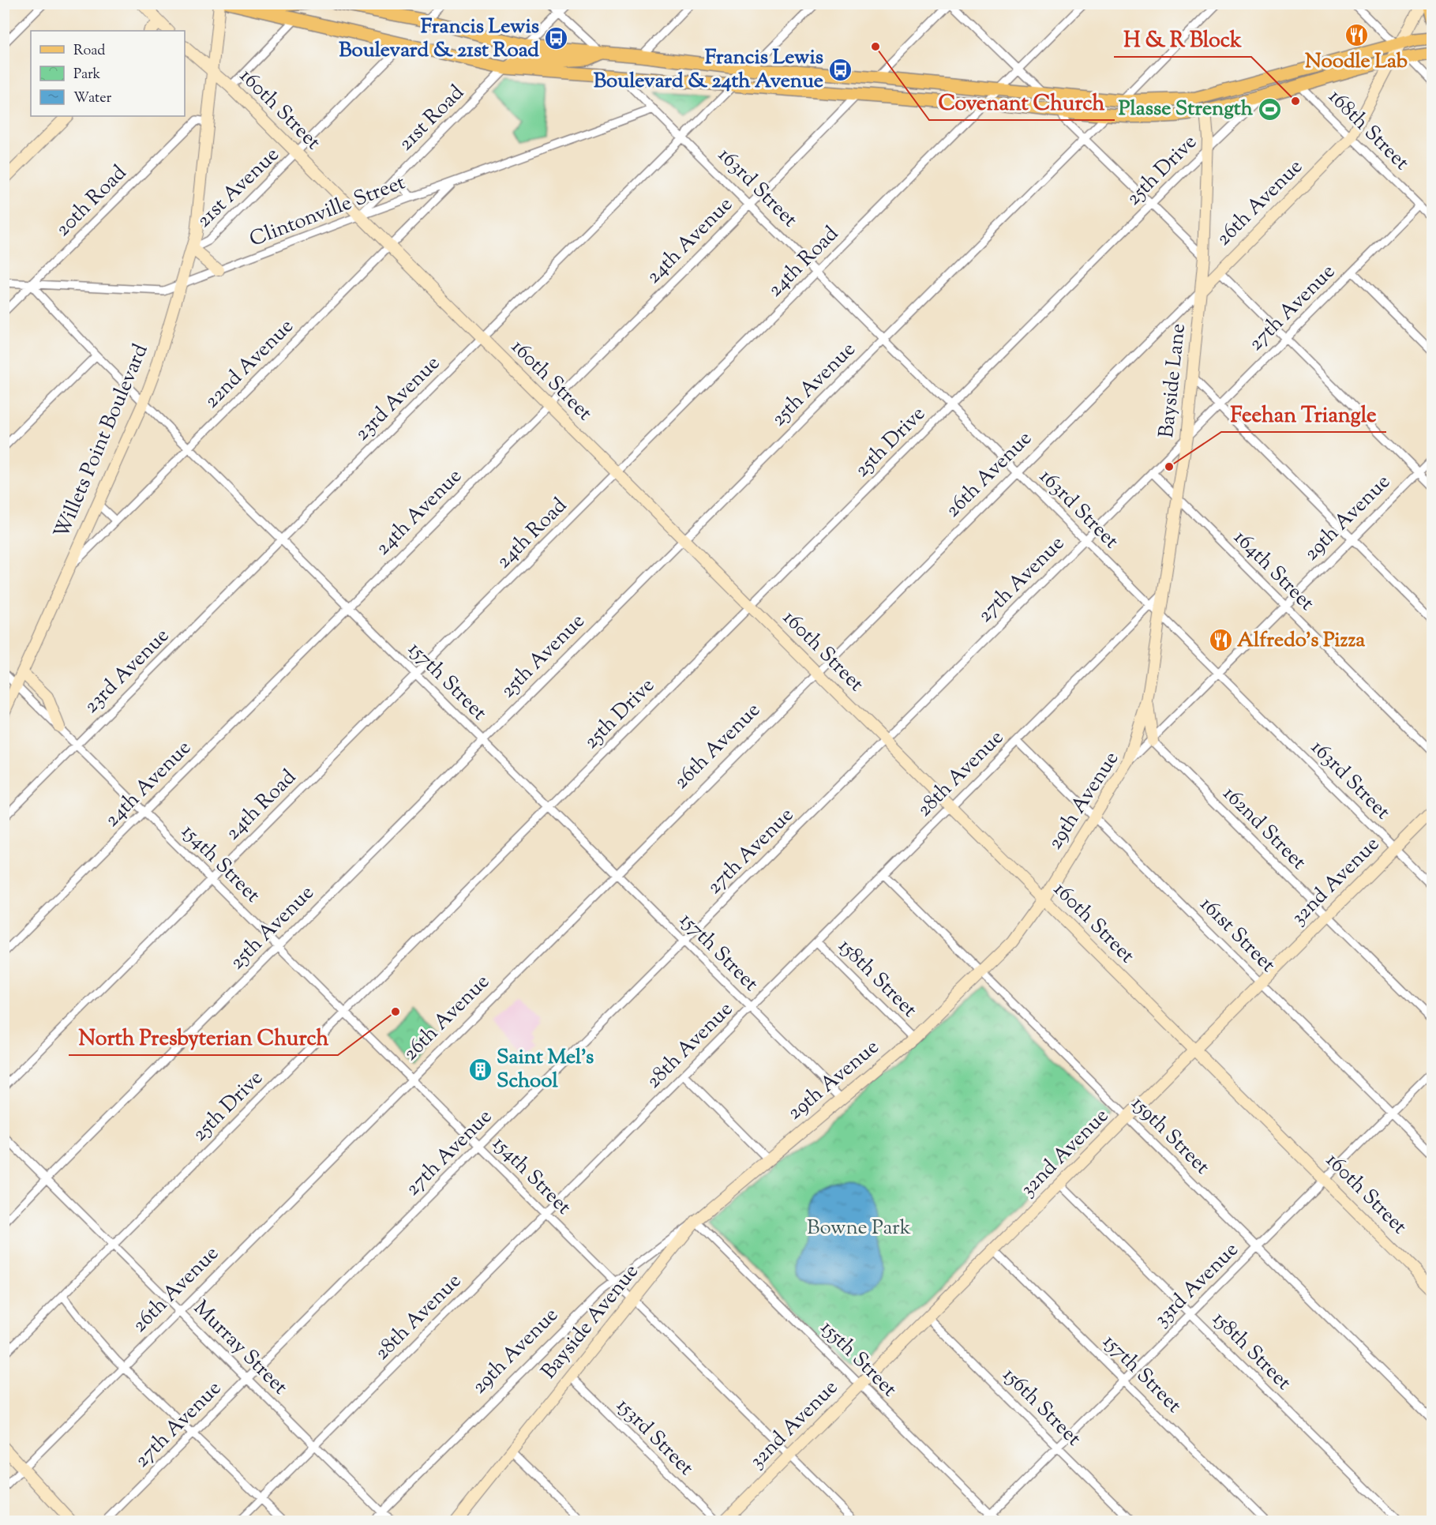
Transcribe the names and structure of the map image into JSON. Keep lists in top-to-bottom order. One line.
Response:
{"streets":{"street":["160th Street","21st Road","168th Street","25th Drive","21st Avenue","163rd Street","20th Road","26th Avenue","Clintonville Street","24th Avenue","24th Road","27th Avenue","22nd Avenue","Bayside Lane","25th Avenue","23rd Avenue","Willets Point Boulevard","29th Avenue","164th Street","157th Street","28th Avenue","162nd Street","154th Street","32nd Avenue","161st Street","158th Street","159th Street","33rd Avenue","Bayside Avenue","Murray Street","155th Street","156th Street","153rd Street"]},"crossings":[["160th Street","21st Road"],["160th Street","25th Drive"],["160th Street","21st Avenue"],["160th Street","26th Avenue"],["160th Street","Clintonville Street"],["160th Street","24th Avenue"],["160th Street","24th Road"],["160th Street","27th Avenue"],["160th Street","22nd Avenue"],["160th Street","25th Avenue"],["160th Street","23rd Avenue"],["160th Street","Willets Point Boulevard"],["160th Street","29th Avenue"],["160th Street","28th Avenue"],["160th Street","32nd Avenue"],["160th Street","33rd Avenue"],["21st Road","Clintonville Street"],["168th Street","26th Avenue"],["168th Street","27th Avenue"],["25th Drive","163rd Street"],["25th Drive","Bayside Lane"],["25th Drive","157th Street"],["25th Drive","154th Street"],["25th Drive","Murray Street"],["21st Avenue","Willets Point Boulevard"],["163rd Street","26th Avenue"],["163rd Street","Clintonville Street"],["163rd Street","24th Avenue"],["163rd Street","24th Road"],["163rd Street","27th Avenue"],["163rd Street","Bayside Lane"],["163rd Street","25th Avenue"],["163rd Street","23rd Avenue"],["163rd Street","29th Avenue"],["163rd Street","28th Avenue"],["163rd Street","32nd Avenue"],["20th Road","Clintonville Street"],["20th Road","Willets Point Boulevard"],["20th Road","157th Street"],["26th Avenue","Bayside Lane"],["26th Avenue","157th Street"],["26th Avenue","154th Street"],["26th Avenue","Murray Street"],["Clintonville Street","22nd Avenue"],["Clintonville Street","Willets Point Boulevard"],["Clintonville Street","157th Street"],["24th Avenue","157th Street"],["24th Avenue","154th Street"],["24th Road","157th Street"],["24th Road","154th Street"],["27th Avenue","Bayside Lane"],["27th Avenue","164th Street"],["27th Avenue","157th Street"],["27th Avenue","154th Street"],["27th Avenue","Murray Street"],["22nd Avenue","Willets Point Boulevard"],["22nd Avenue","157th Street"],["Bayside Lane","29th Avenue"],["Bayside Lane","164th Street"],["Bayside Lane","28th Avenue"],["25th Avenue","157th Street"],["25th Avenue","154th Street"],["25th Avenue","Murray Street"],["23rd Avenue","157th Street"],["23rd Avenue","154th Street"],["Willets Point Boulevard","157th Street"],["Willets Point Boulevard","154th Street"],["29th Avenue","164th Street"],["29th Avenue","157th Street"],["29th Avenue","162nd Street"],["29th Avenue","154th Street"],["29th Avenue","161st Street"],["29th Avenue","158th Street"],["29th Avenue","159th Street"],["29th Avenue","Bayside Avenue"],["29th Avenue","Murray Street"],["29th Avenue","155th Street"],["157th Street","28th Avenue"],["157th Street","32nd Avenue"],["157th Street","33rd Avenue"],["28th Avenue","154th Street"],["28th Avenue","161st Street"],["28th Avenue","158th Street"],["28th Avenue","159th Street"],["28th Avenue","Murray Street"],["162nd Street","32nd Avenue"],["154th Street","32nd Avenue"],["154th Street","Bayside Avenue"],["32nd Avenue","161st Street"],["32nd Avenue","158th Street"],["32nd Avenue","159th Street"],["32nd Avenue","155th Street"],["32nd Avenue","156th Street"],["161st Street","33rd Avenue"],["158th Street","33rd Avenue"],["159th Street","33rd Avenue"],["33rd Avenue","155th Street"],["33rd Avenue","156th Street"],["Bayside Avenue","155th Street"],["Bayside Avenue","153rd Street"]],"parks":["Bowne Park"],"places":{"restaurant":["Noodle Lab","Alfredo's Pizza"],"bus stop":["Francis Lewis Boulevard & 21st Road","Francis Lewis Boulevard & 24th Avenue"],"other":["Covenant Church","H & R Block","Feehan Triangle","North Presbyterian Church"],"sports":["Plasse Strength"],"building":["Saint Mel's School"]},"legend":["Road","Park","Water"]}
